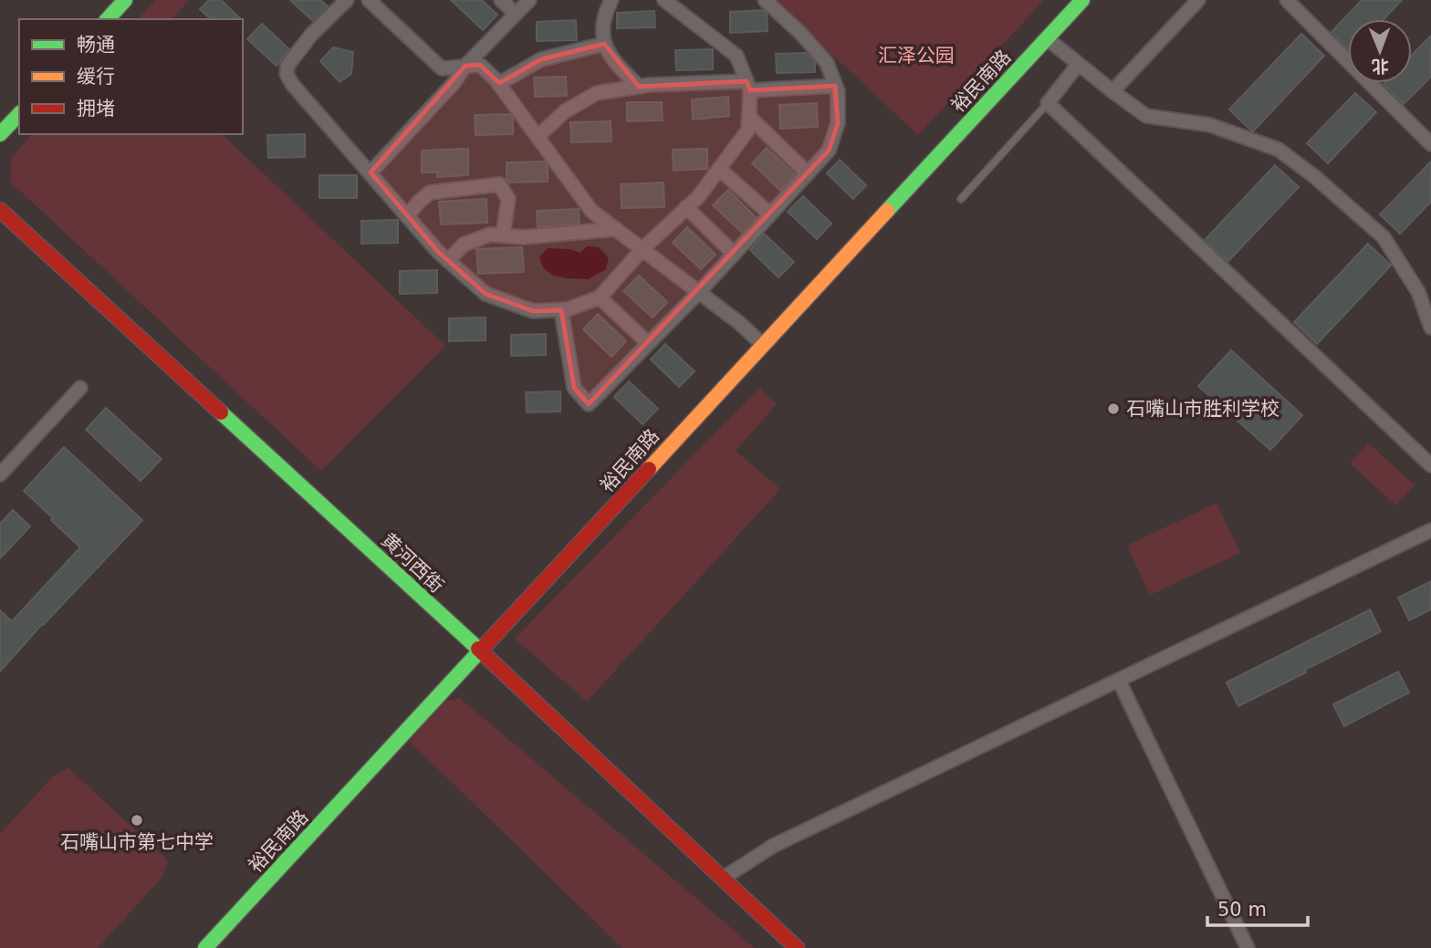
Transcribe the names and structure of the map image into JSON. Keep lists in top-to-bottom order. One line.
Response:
{"streets":{"street":["裕民南路","黄河西街"]},"crossings":[["裕民南路","黄河西街"]],"parks":["汇泽公园"],"places":["石嘴山市胜利学校","石嘴山市第七中学"],"legend":["畅通","缓行","拥堵"],"scale_bar":"50 m","north":"bottom"}
